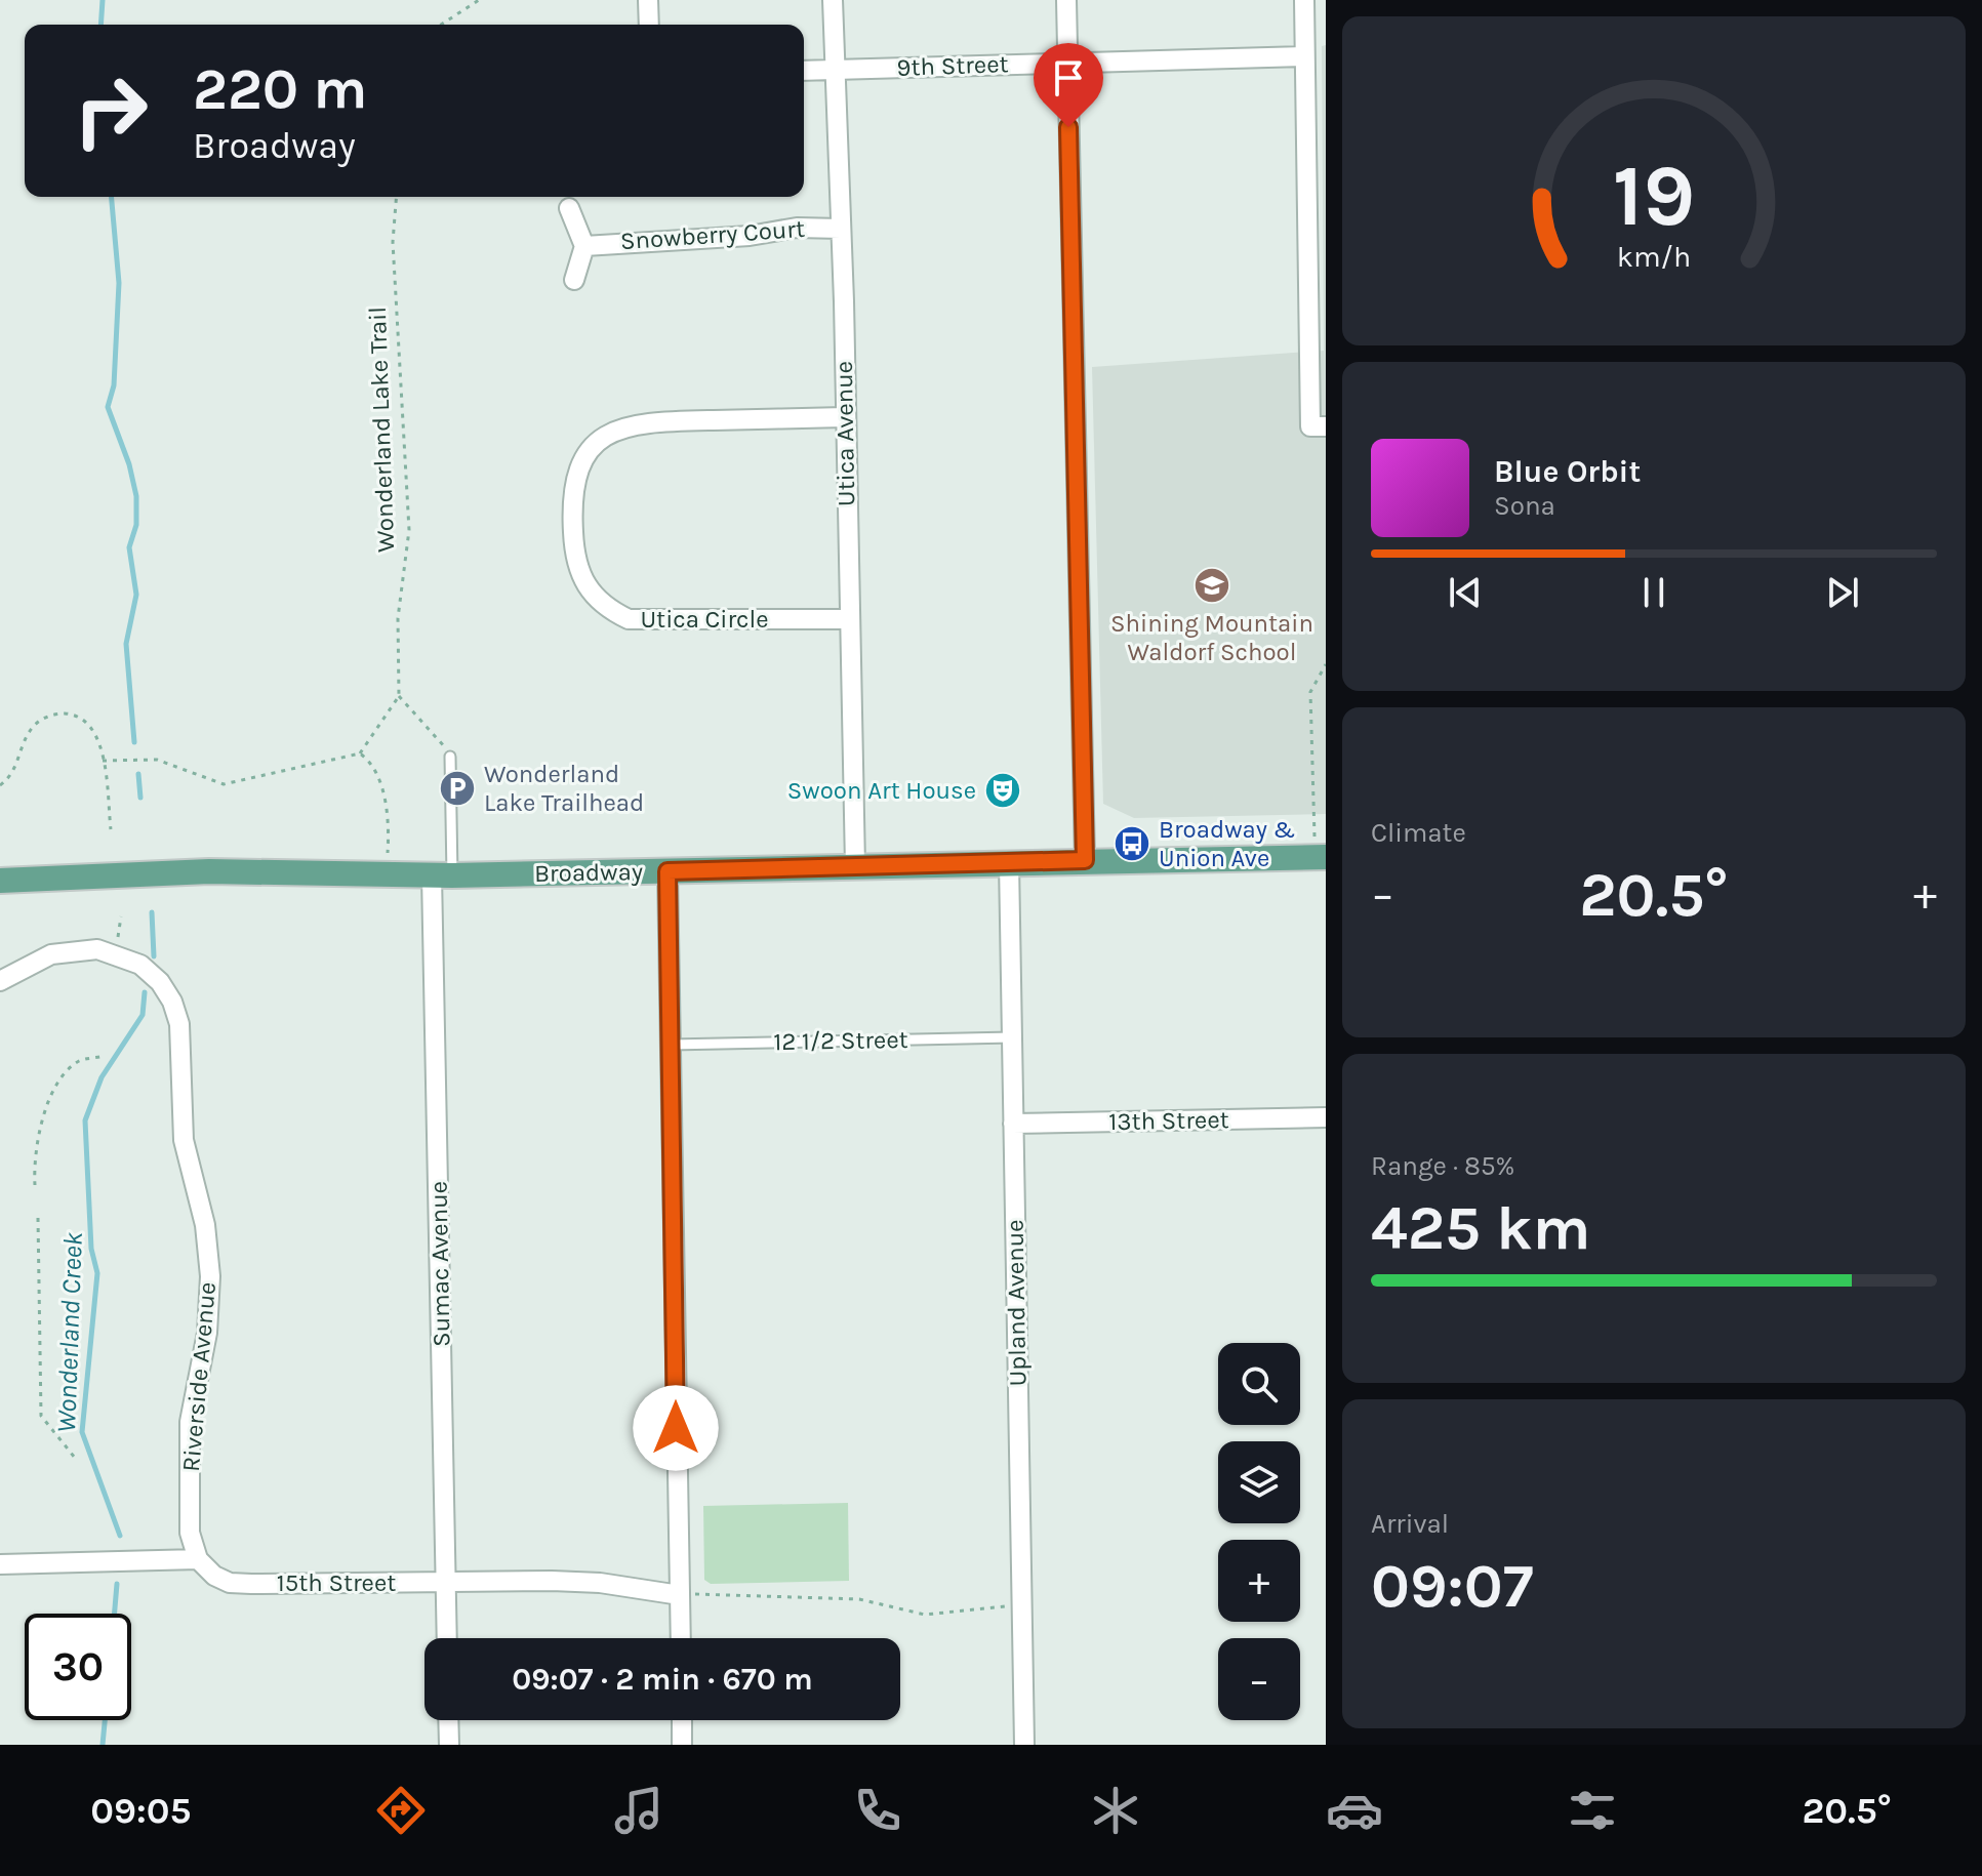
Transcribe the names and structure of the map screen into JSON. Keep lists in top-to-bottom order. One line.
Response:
{"streets":{"main road":["Broadway"],"street":["9th Street","Snowberry Court","Utica Avenue","Utica Circle","13th Street","Sumac Avenue","Upland Avenue","Riverside Avenue","15th Street"],"lane":["12 1/2 Street"],"path":["Wonderland Lake Trail"]},"crossings":[["9th Street","Utica Avenue"],["Snowberry Court","Utica Avenue"],["Utica Avenue","Utica Circle"],["Utica Avenue","Broadway"],["Broadway","Sumac Avenue"],["Broadway","Upland Avenue"],["12 1/2 Street","Upland Avenue"],["13th Street","Upland Avenue"],["Sumac Avenue","15th Street"],["Riverside Avenue","15th Street"]],"water":["Wonderland Creek"],"places":{"school or university":["Shining Mountain Waldorf School"],"parking":["Wonderland Lake Trailhead"],"theatre":["Swoon Art House"],"bus stop":["Broadway & Union Ave"]},"page":{"turn":["220 m","Broadway"],"song":["Blue Orbit","Sona"],"tile":["Climate",["Range · 85%","425 km"],["Arrival","09:07"]],"heat":["−","20.5°","+"],"map_buttons":["+","−"],"limit":"30","trip":"09:07 · 2 min · 670 m","tabs":["09:05","20.5°"],"gauge":["19","km/h"]}}
